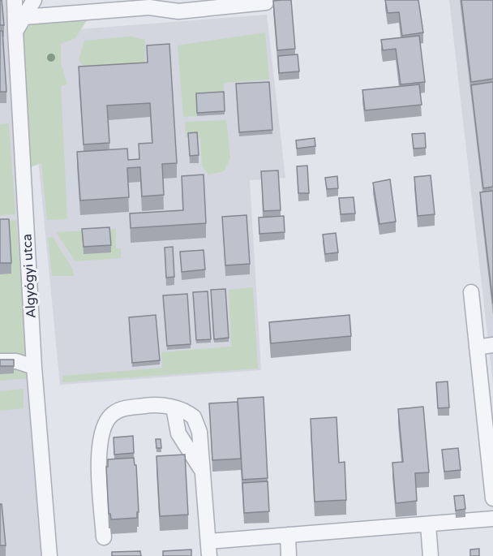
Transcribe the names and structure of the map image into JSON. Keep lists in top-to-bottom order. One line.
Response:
{"streets":{"street":["Algyógyi utca"]}}
